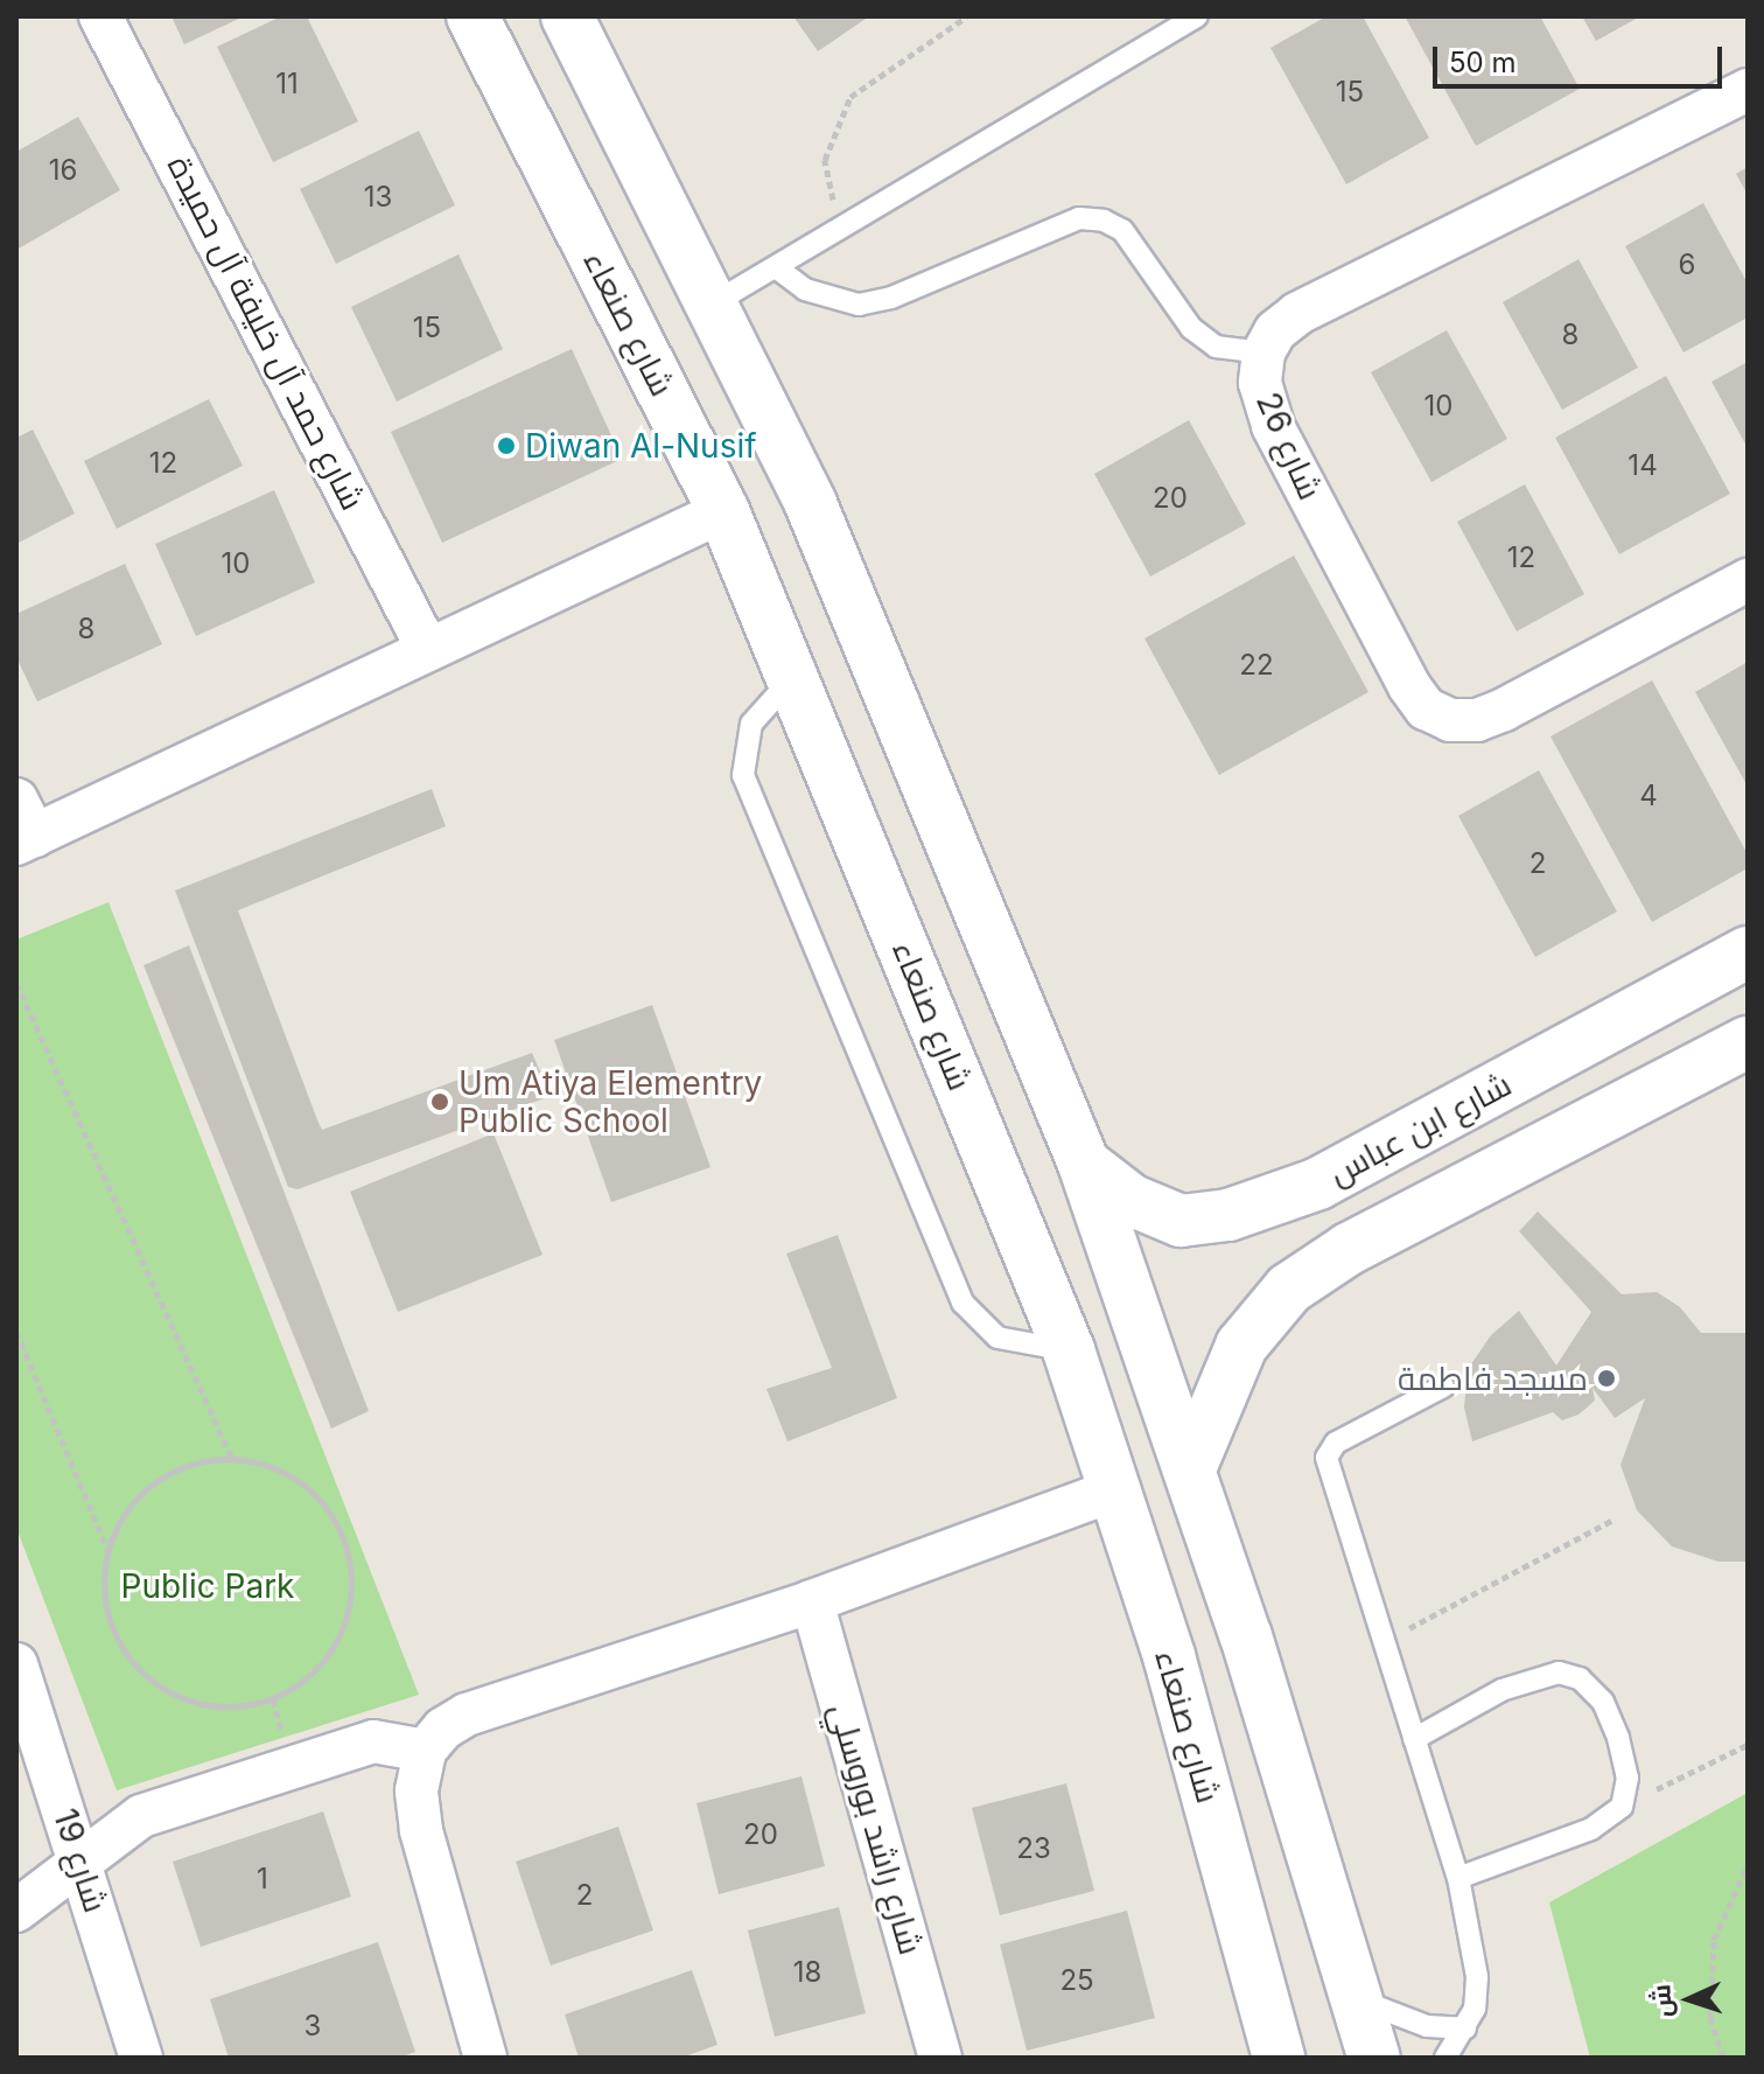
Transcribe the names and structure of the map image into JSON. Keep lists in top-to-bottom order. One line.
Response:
{"streets":{"main road":["شارع صنعاء","شارع ابن عباس"],"street":["شارع حمد آل خليفة آل حميدة","شارع 26","شارع راشد بوروسلي","شارع 19"]},"parks":["Public Park"],"places":["Diwan Al-Nusif","Um Atiya Elementry Public School","مسجد فاطمة"],"house_numbers":["11","15","16","13","6","15","8","10","12","14","20","12","10","8","22","4","2","20","23","1","2","18","25","3"],"scale_bar":"50 m","north":"left"}
